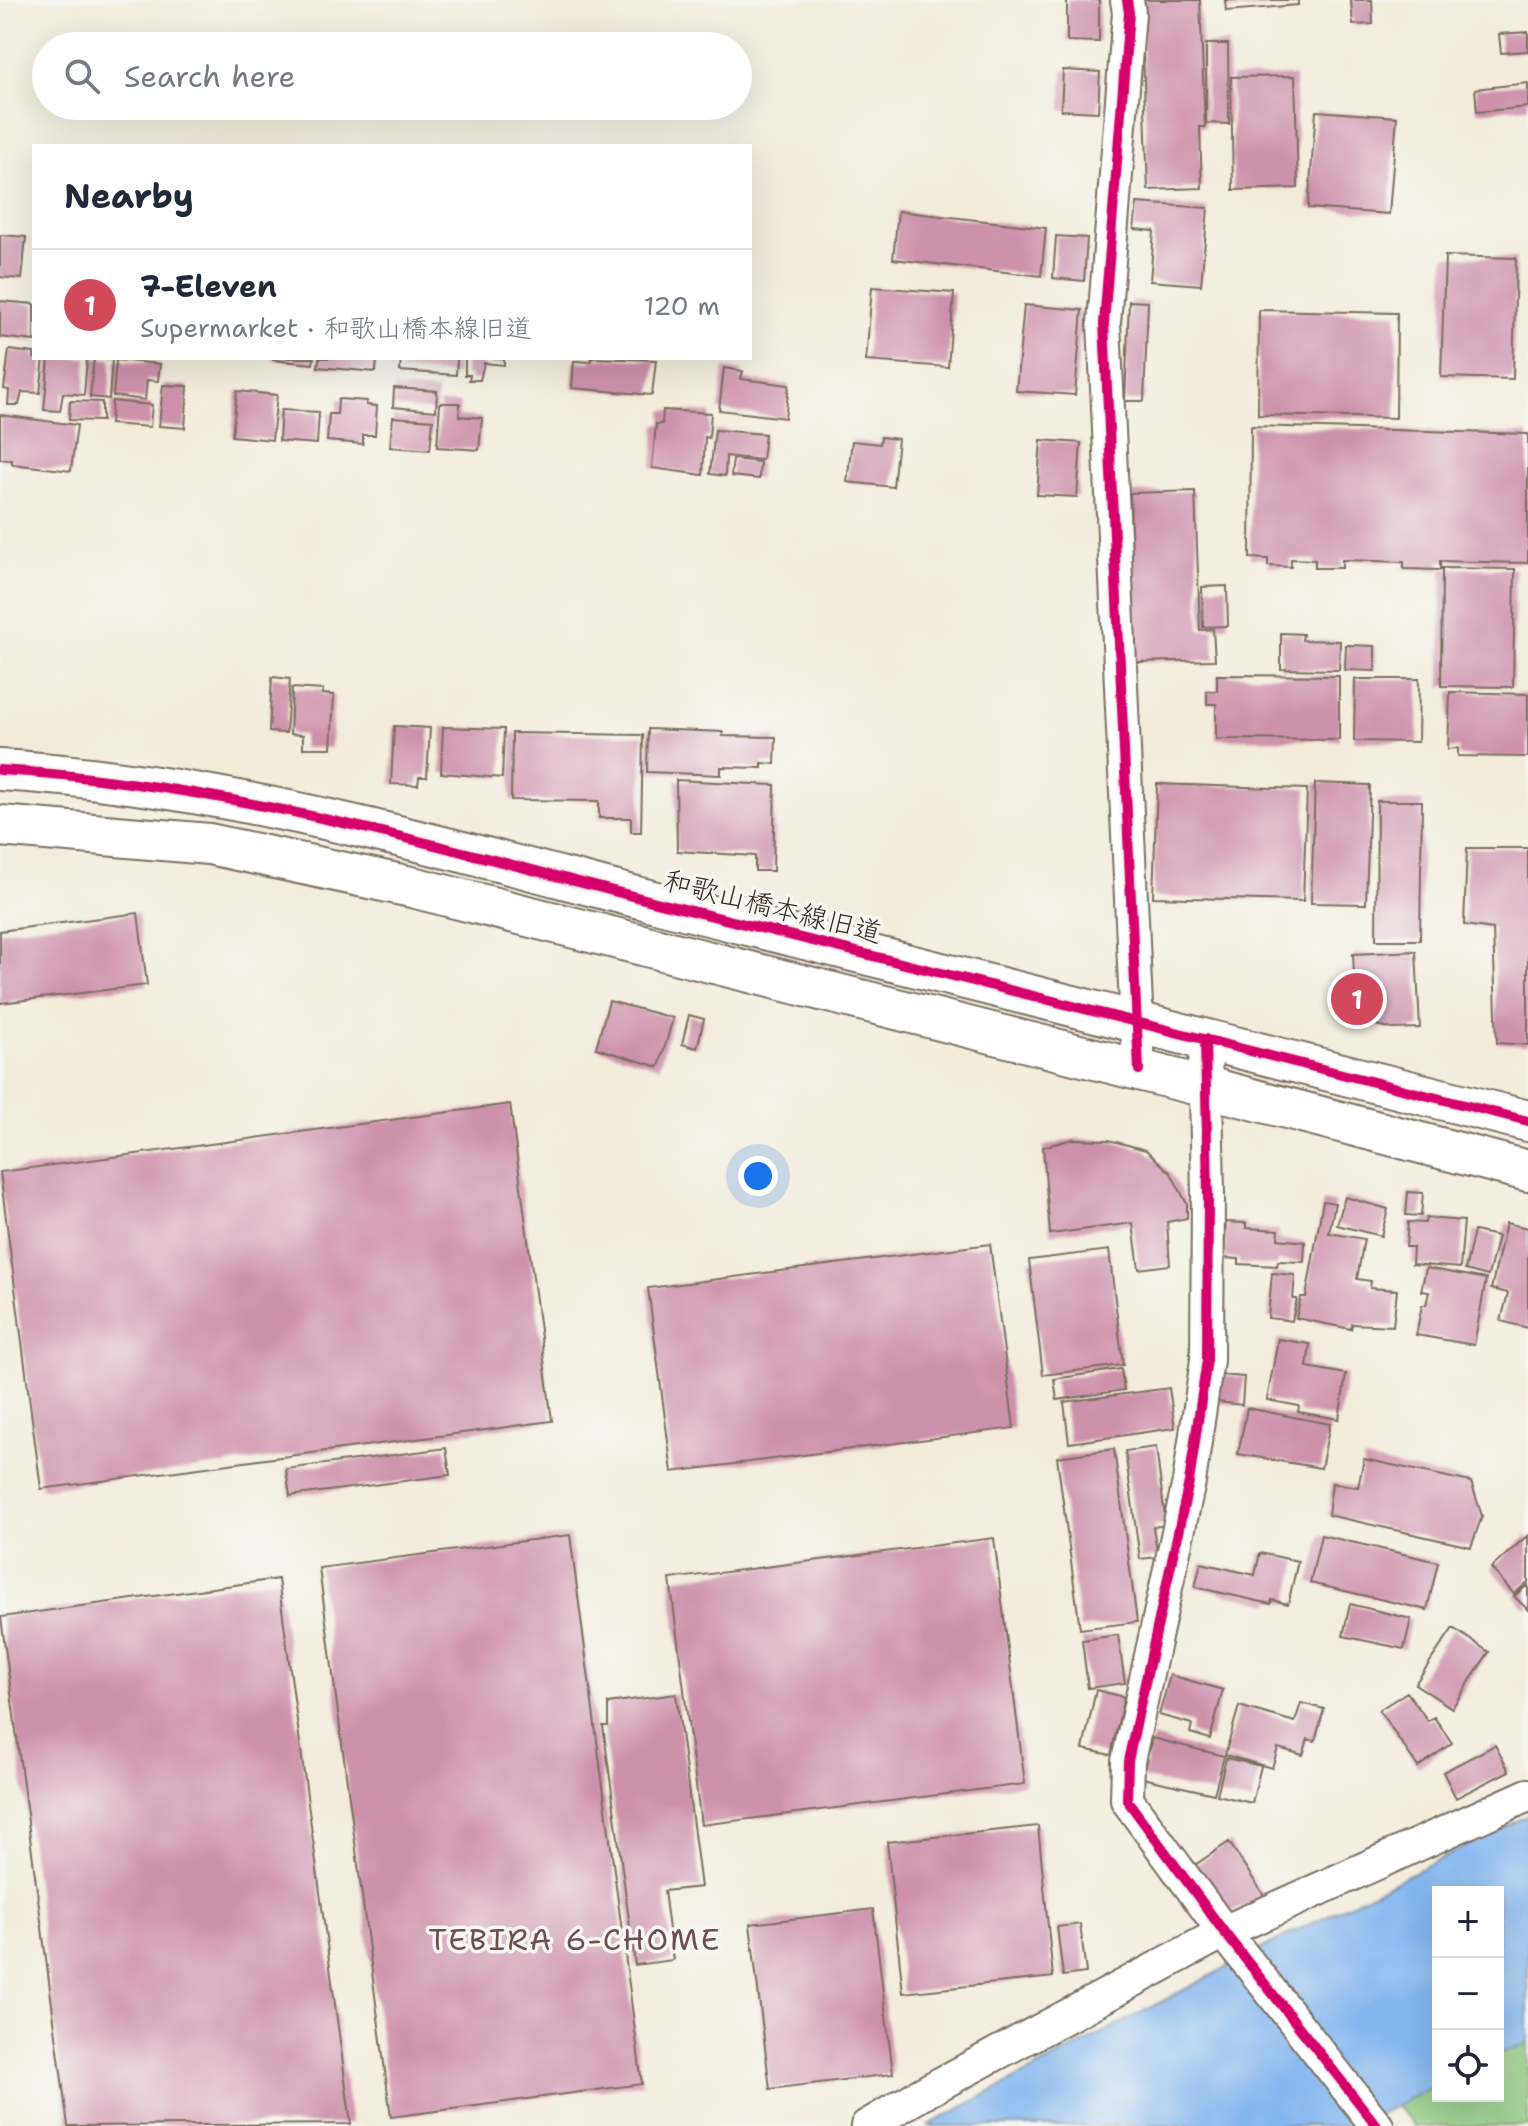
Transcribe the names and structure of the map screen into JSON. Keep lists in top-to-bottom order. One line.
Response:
{"streets":{"street":["和歌山橋本線旧道"]},"districts":["TEBIRA 6-CHOME"],"page":{"search":"Search here","heading":"Nearby","list":[{"mark":"1","name":"7-Eleven","note":"Supermarket · 和歌山橋本線旧道","value":"120 m"}],"pins":"1","map_buttons":["+","−"]}}
